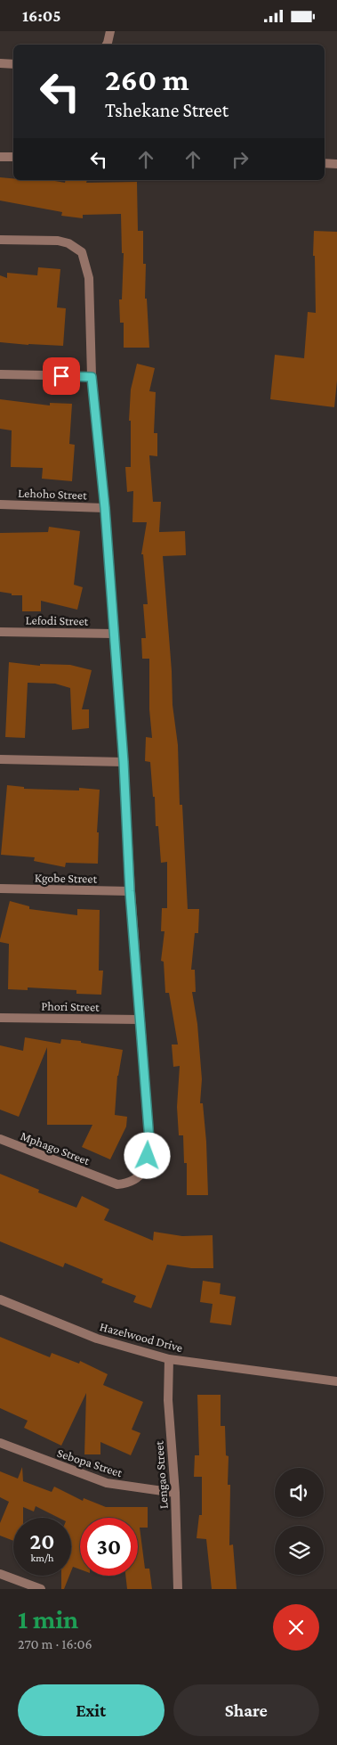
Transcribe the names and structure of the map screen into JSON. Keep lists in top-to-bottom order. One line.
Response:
{"streets":{"street":["Lehoho Street","Lefodi Street","Kgobe Street","Phori Street","Mphago Street","Hazelwood Drive","Sebopa Street","Lengao Street"]},"crossings":[["Phori Street","Mphago Street"],["Hazelwood Drive","Lengao Street"],["Sebopa Street","Lengao Street"]],"page":{"status":"16:05","turn":["260 m","Tshekane Street"],"speed":"20 km/h","limit":"30","heading":["1 min","270 m · 16:06"],"buttons":["Exit","Share"]}}
